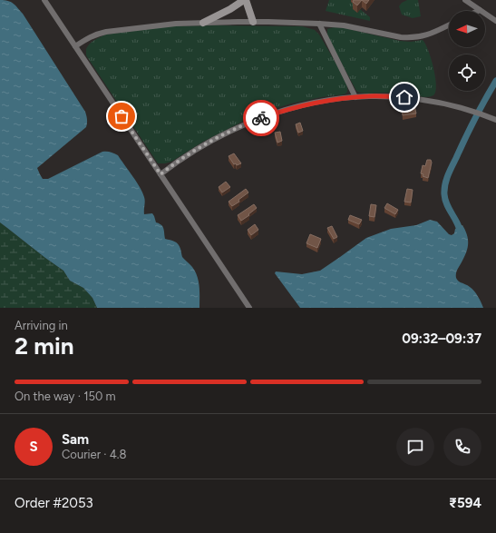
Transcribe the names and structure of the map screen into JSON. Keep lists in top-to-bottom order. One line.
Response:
{"north":"left","page":{"heading":["2 min","Arriving in","09:32–09:37"],"panel":["Sam","Courier · 4.8","Order #2053","₹594"],"bar":"On the way · 150 m","round":"S"}}
